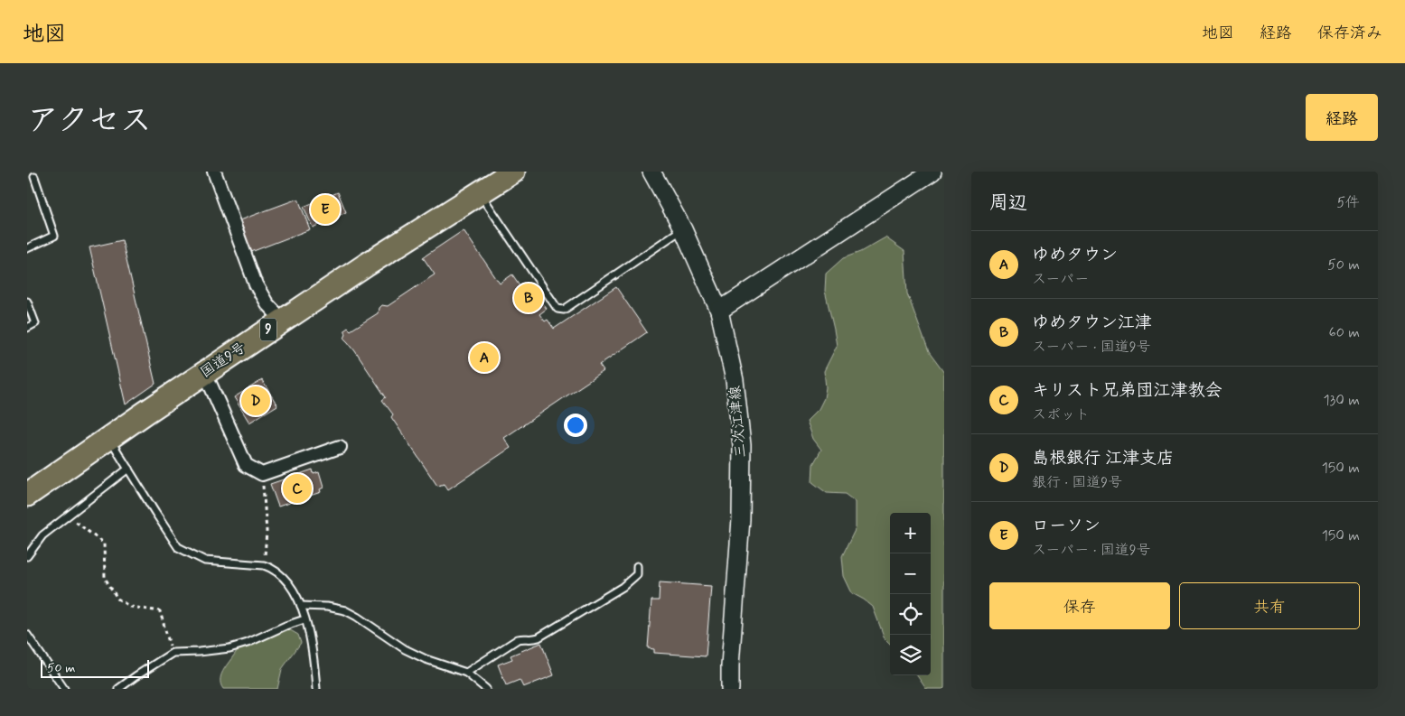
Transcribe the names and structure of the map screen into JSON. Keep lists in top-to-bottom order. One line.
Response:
{"streets":{"highway":["9","国道9号"],"main road":["三次江津線"]},"scale_bar":"50 m","page":{"header":"地図","nav":["地図","経路","保存済み"],"title":"アクセス","buttons":["経路",["保存","共有"]],"heading":["周辺","5件"],"pins":["E","B","A","D","C"],"list":[{"mark":"A","name":"ゆめタウン","note":"スーパー","value":"50 m"},{"mark":"B","name":"ゆめタウン江津","note":"スーパー · 国道9号","value":"60 m"},{"mark":"C","name":"キリスト兄弟団江津教会","note":"スポット","value":"130 m"},{"mark":"D","name":"島根銀行 江津支店","note":"銀行 · 国道9号","value":"150 m"},{"mark":"E","name":"ローソン","note":"スーパー · 国道9号","value":"150 m"}],"map_buttons":["+","−"],"scale":"50 m"}}
